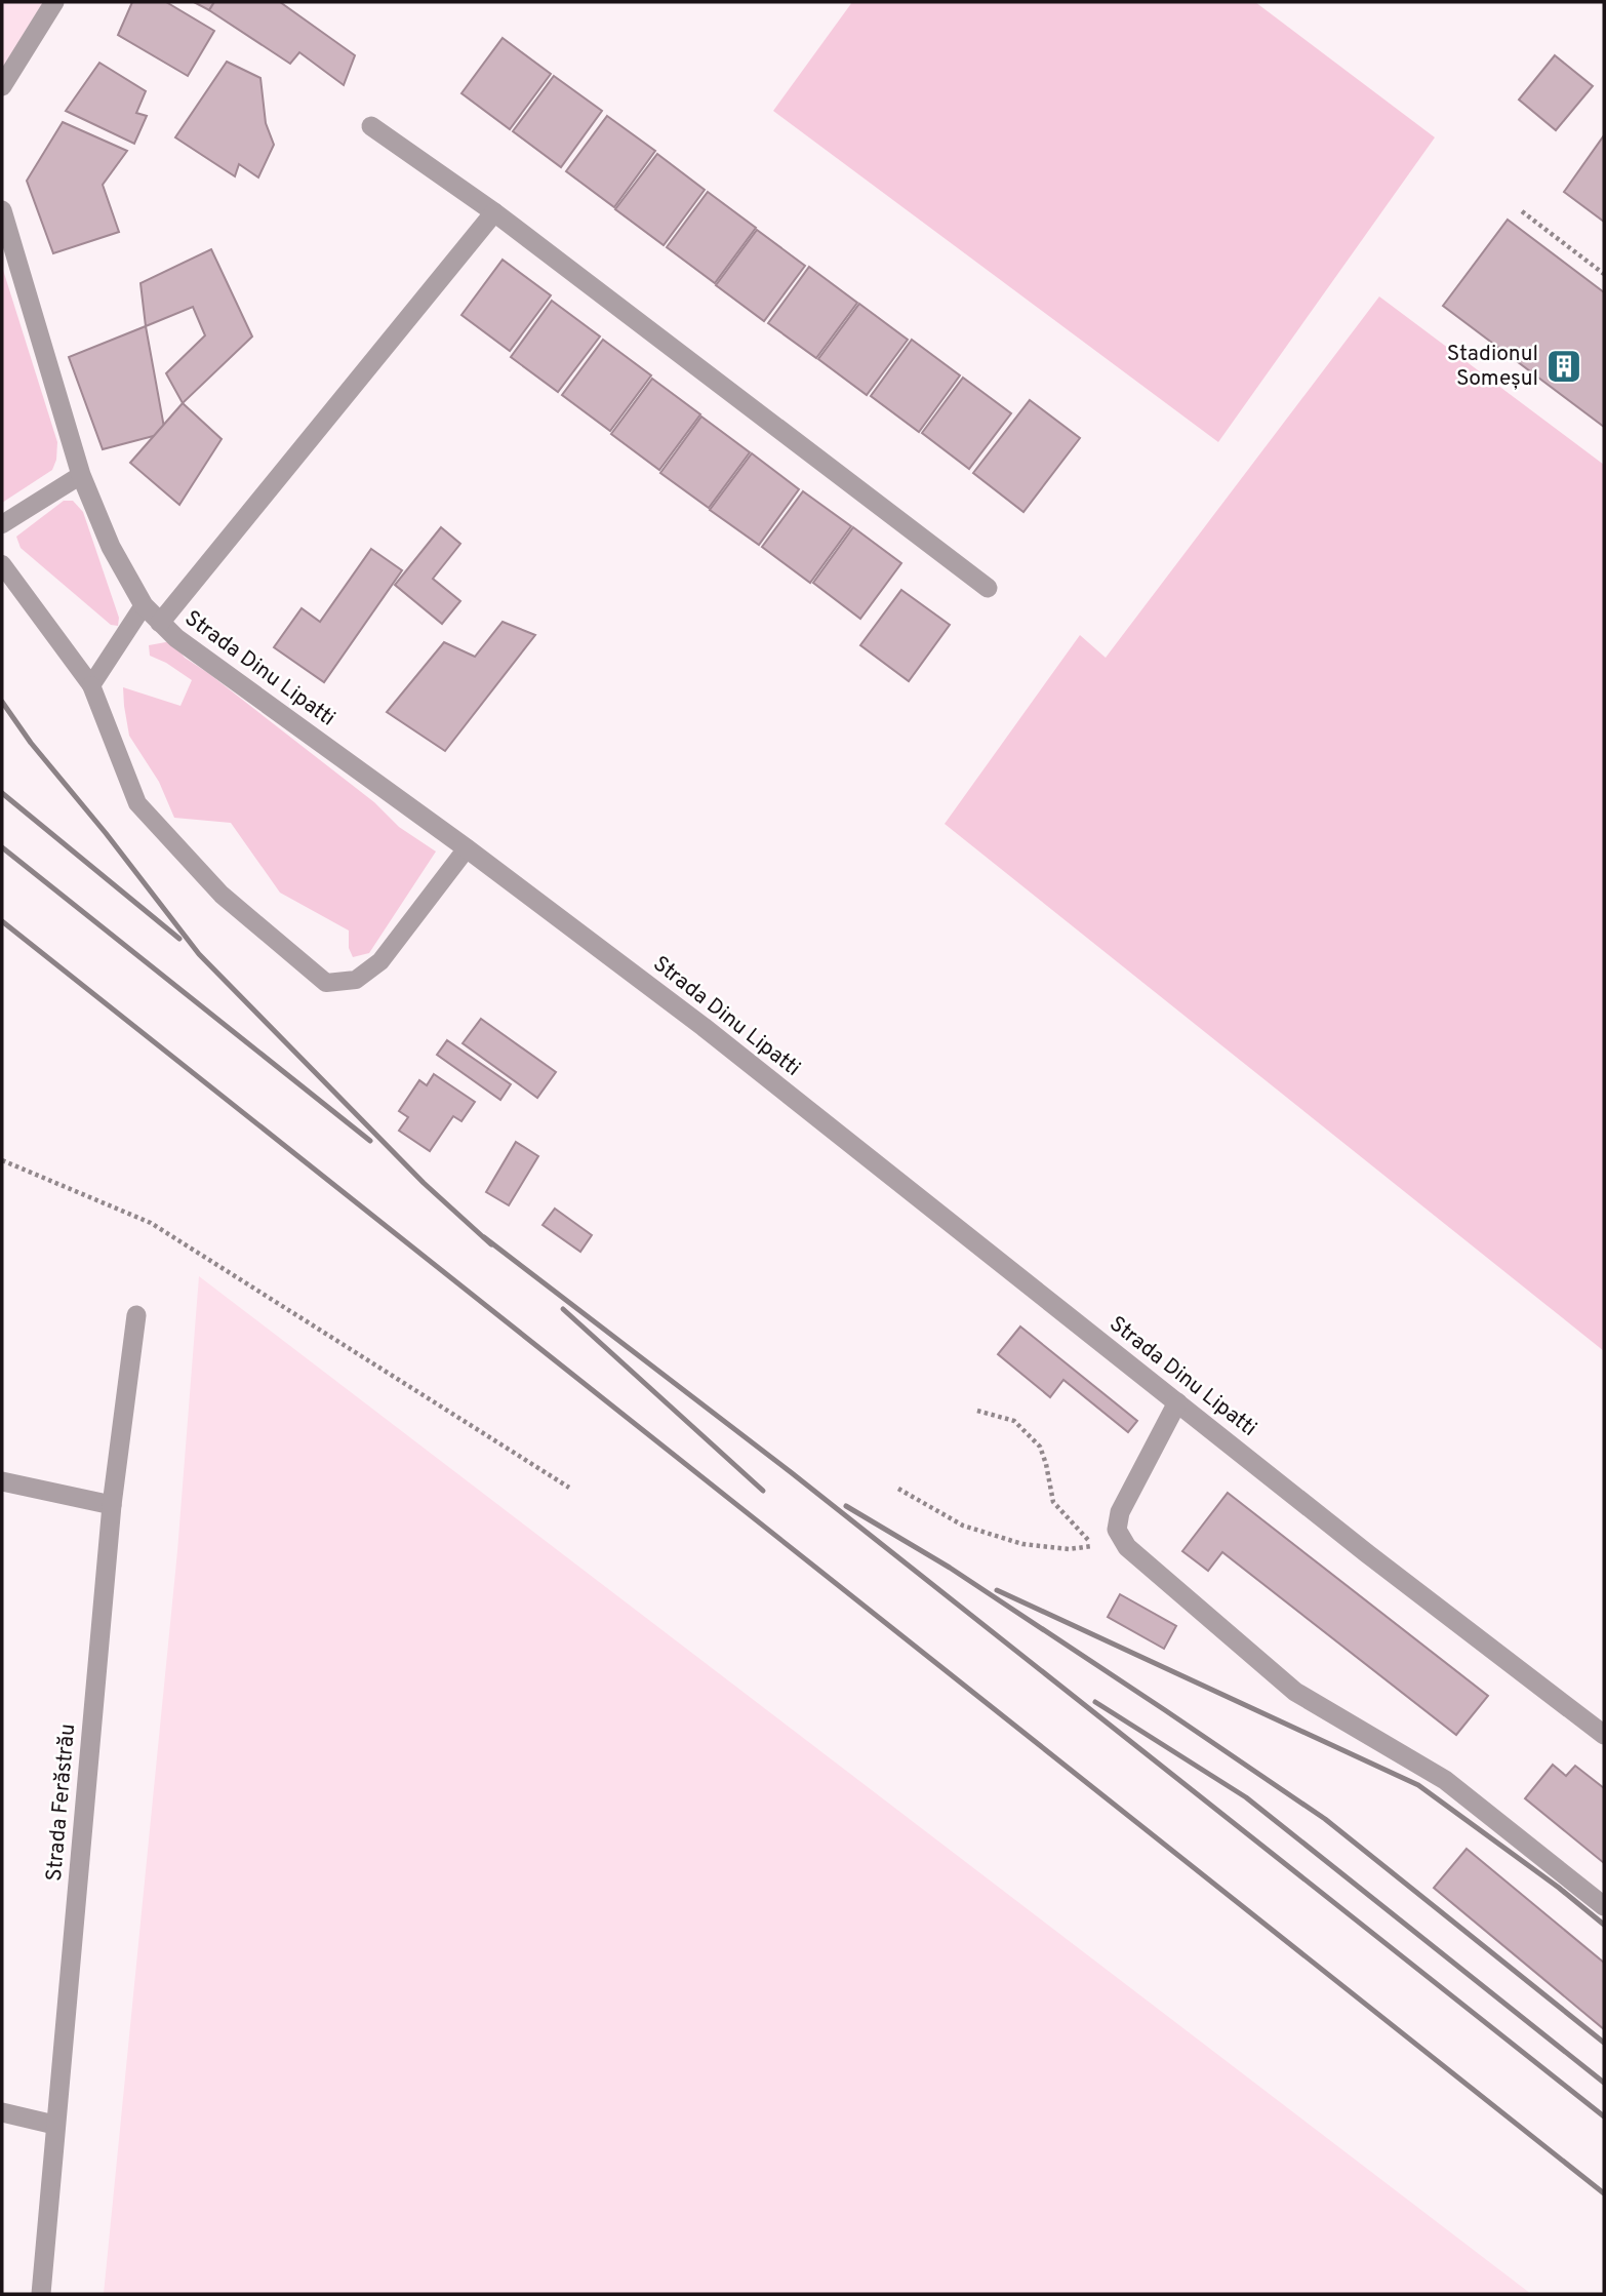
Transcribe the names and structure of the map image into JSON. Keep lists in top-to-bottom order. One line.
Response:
{"streets":{"street":["Strada Dinu Lipatti","Strada Ferăstrău"]},"places":{"building":["Stadionul Someșul"]}}
